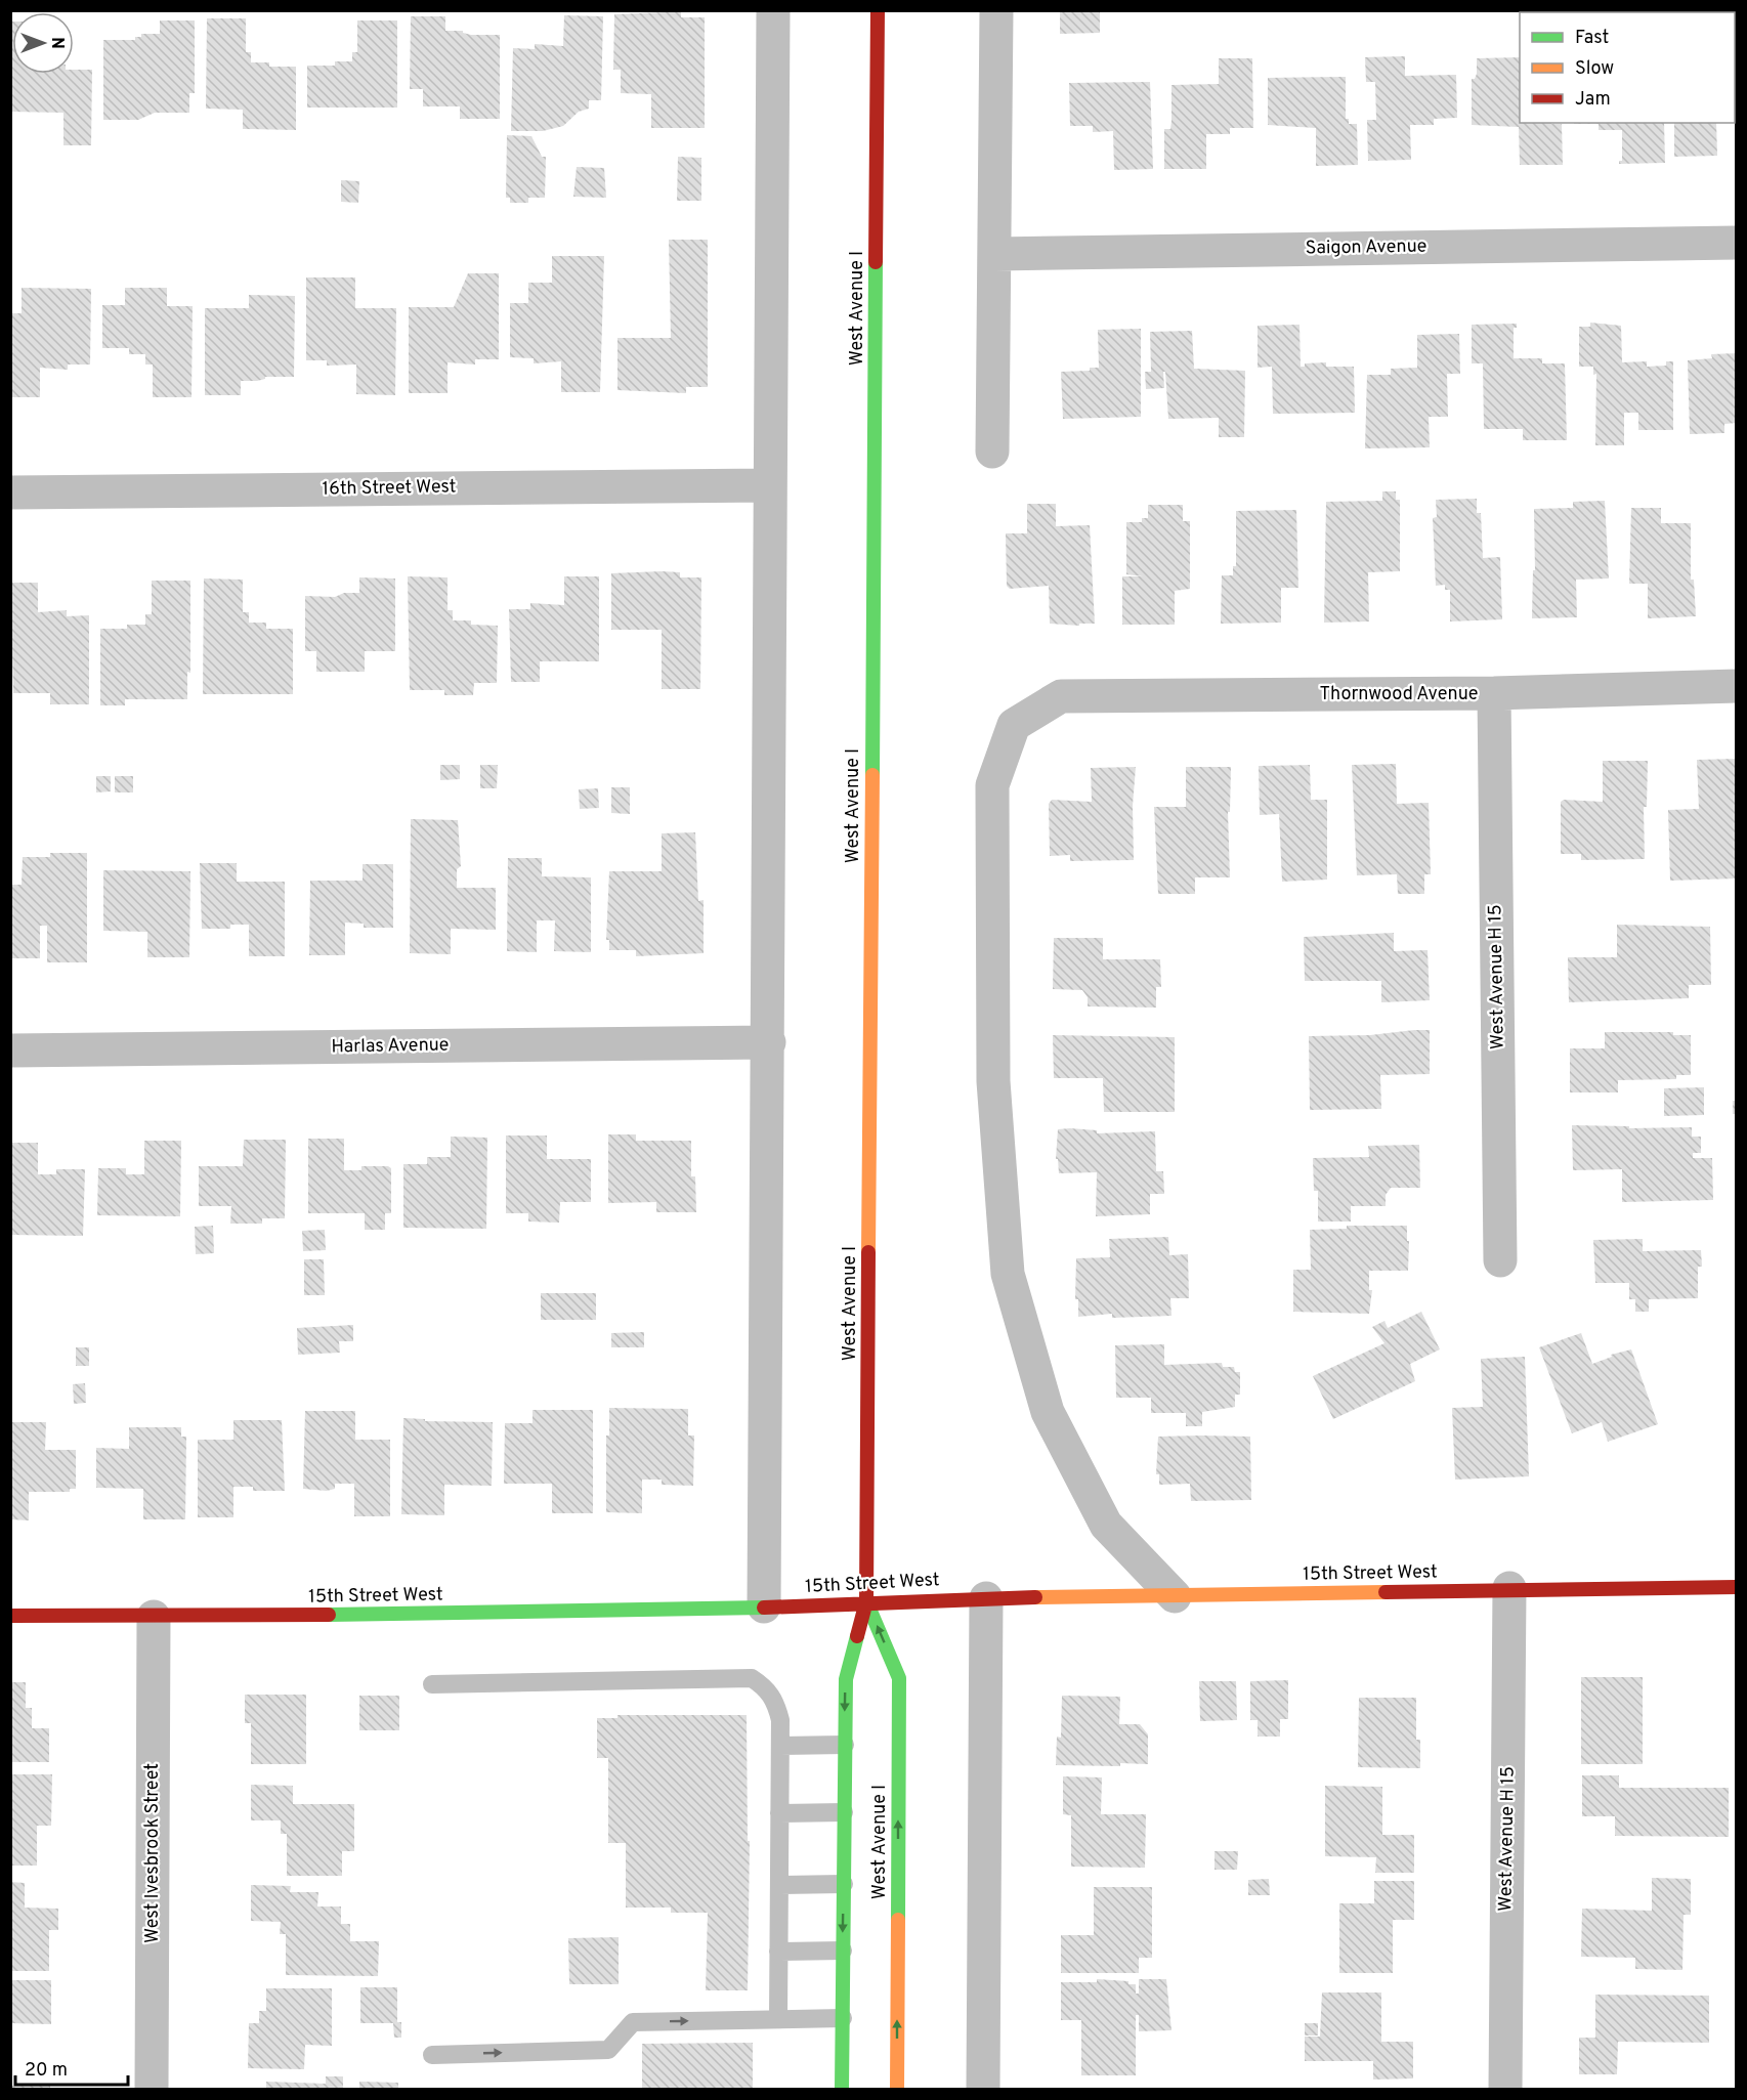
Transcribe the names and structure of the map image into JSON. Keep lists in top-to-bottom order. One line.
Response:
{"streets":{"main road":["West Avenue I","15th Street West"],"street":["Saigon Avenue","16th Street West","Thornwood Avenue","West Avenue H 15","Harlas Avenue","West Ivesbrook Street"]},"crossings":[["West Avenue I","15th Street West"],["Thornwood Avenue","West Avenue H 15"],["Thornwood Avenue","15th Street West"],["West Avenue H 15","15th Street West"],["15th Street West","West Ivesbrook Street"]],"legend":["Fast","Slow","Jam"],"scale_bar":"20 m","north":"right"}
